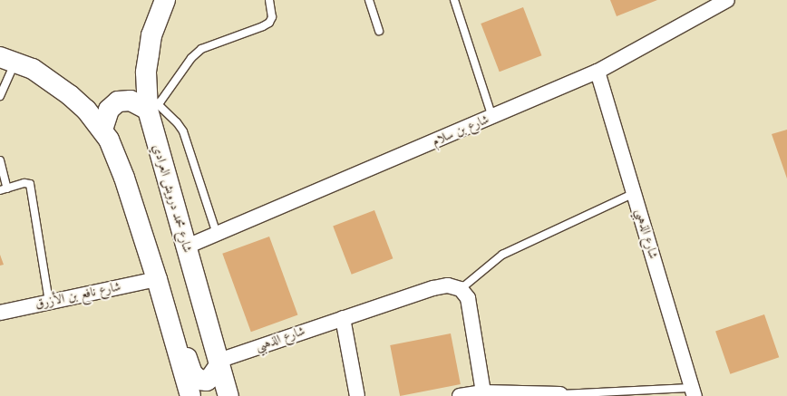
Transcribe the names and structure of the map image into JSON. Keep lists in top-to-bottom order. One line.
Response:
{"streets":{"street":["شارع بن سلام","شارع محمد درويش العرادي","شارع الذهبي","شارع نافع بن الأزرق"]},"crossings":[["شارع بن سلام","شارع محمد درويش العرادي"],["شارع بن سلام","شارع الذهبي"],["شارع محمد درويش العرادي","شارع الذهبي"]]}
